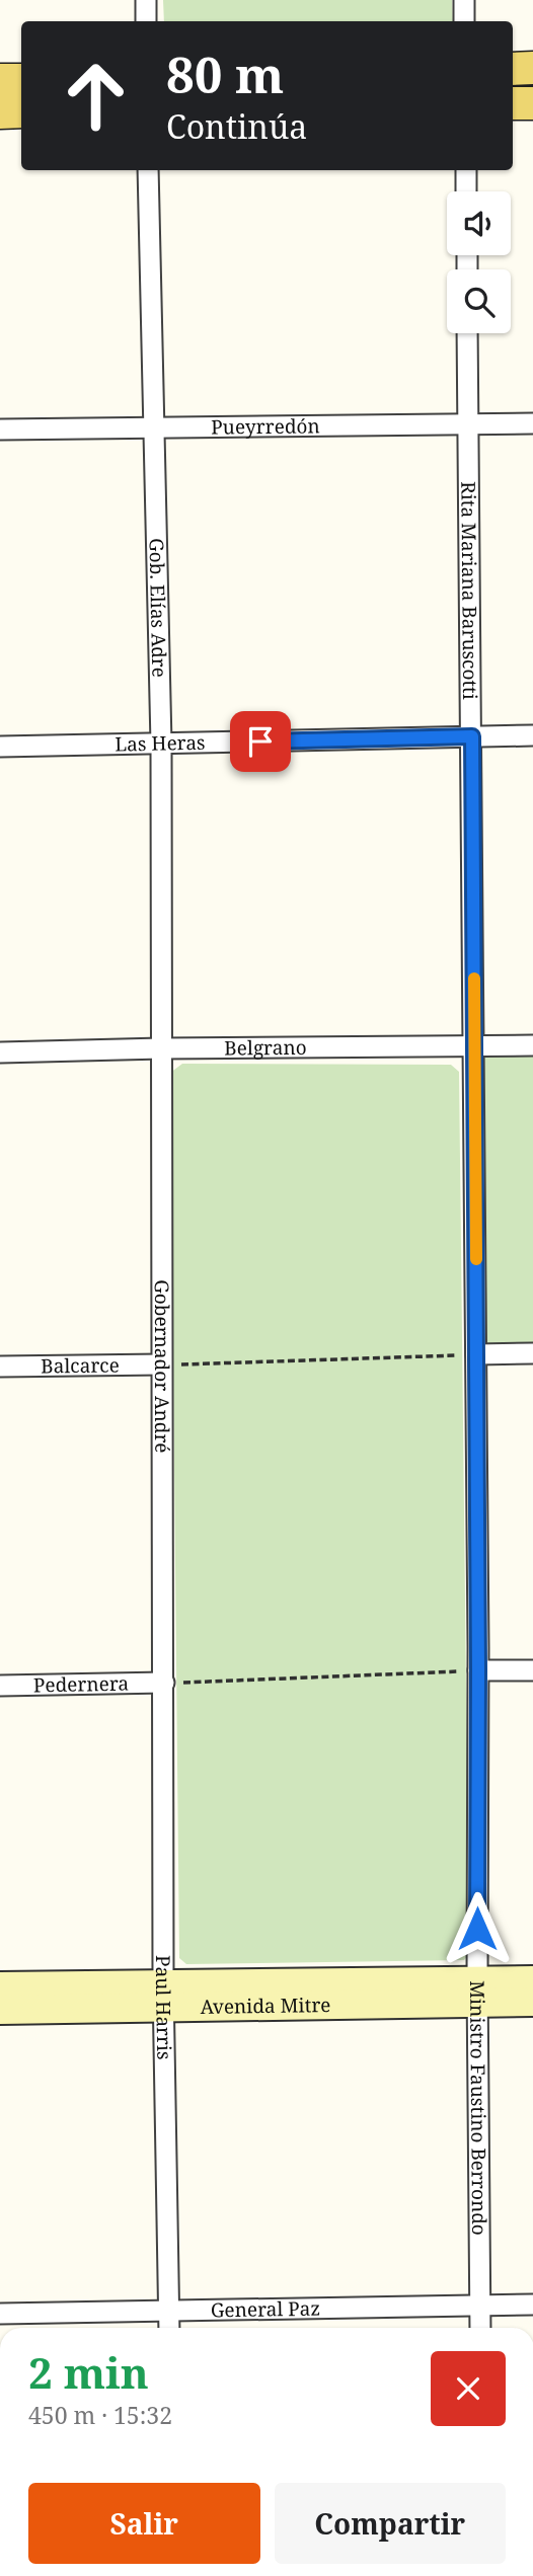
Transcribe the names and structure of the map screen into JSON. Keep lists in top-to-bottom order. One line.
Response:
{"streets":{"main road":["Avenida Mitre"],"street":["Pueyrredón","Rita Mariana Baruscotti","Gob. Elías Adre","Las Heras","Belgrano","Balcarce","Gobernador André","Pedernera","Paul Harris","Ministro Faustino Berrondo","General Paz"]},"crossings":[["Pueyrredón","Rita Mariana Baruscotti"],["Pueyrredón","Gob. Elías Adre"],["Rita Mariana Baruscotti","Las Heras"],["Rita Mariana Baruscotti","Belgrano"],["Rita Mariana Baruscotti","Ministro Faustino Berrondo"],["Gob. Elías Adre","Las Heras"],["Gob. Elías Adre","Belgrano"],["Gob. Elías Adre","Gobernador André"],["Belgrano","Gobernador André"],["Balcarce","Gobernador André"],["Gobernador André","Pedernera"],["Gobernador André","Paul Harris"],["Pedernera","Paul Harris"],["Avenida Mitre","Paul Harris"],["Avenida Mitre","Ministro Faustino Berrondo"],["Paul Harris","General Paz"],["Ministro Faustino Berrondo","General Paz"]],"page":{"turn":["80 m","Continúa"],"heading":["2 min","450 m · 15:32"],"buttons":["Salir","Compartir"]}}
